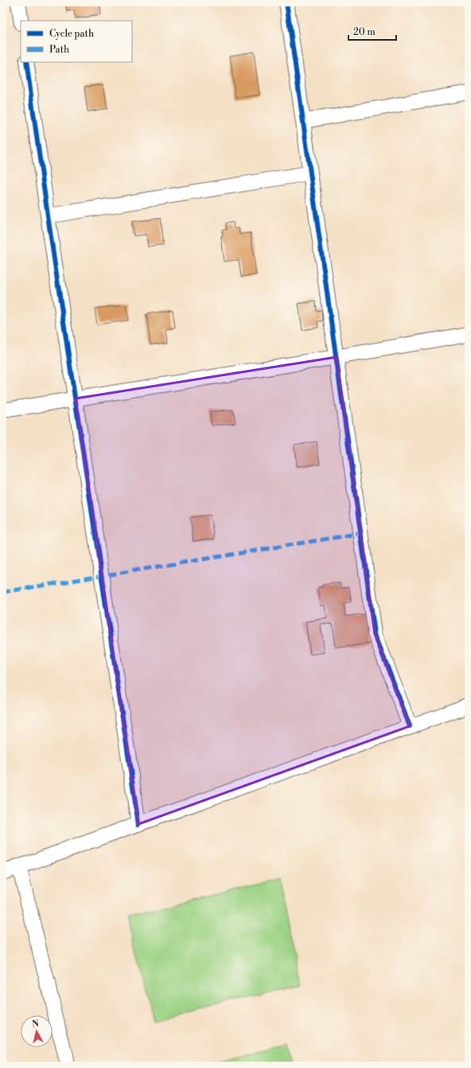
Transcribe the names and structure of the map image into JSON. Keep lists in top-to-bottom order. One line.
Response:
{"legend":["Cycle path","Path"],"scale_bar":"20 m","north":"top"}
